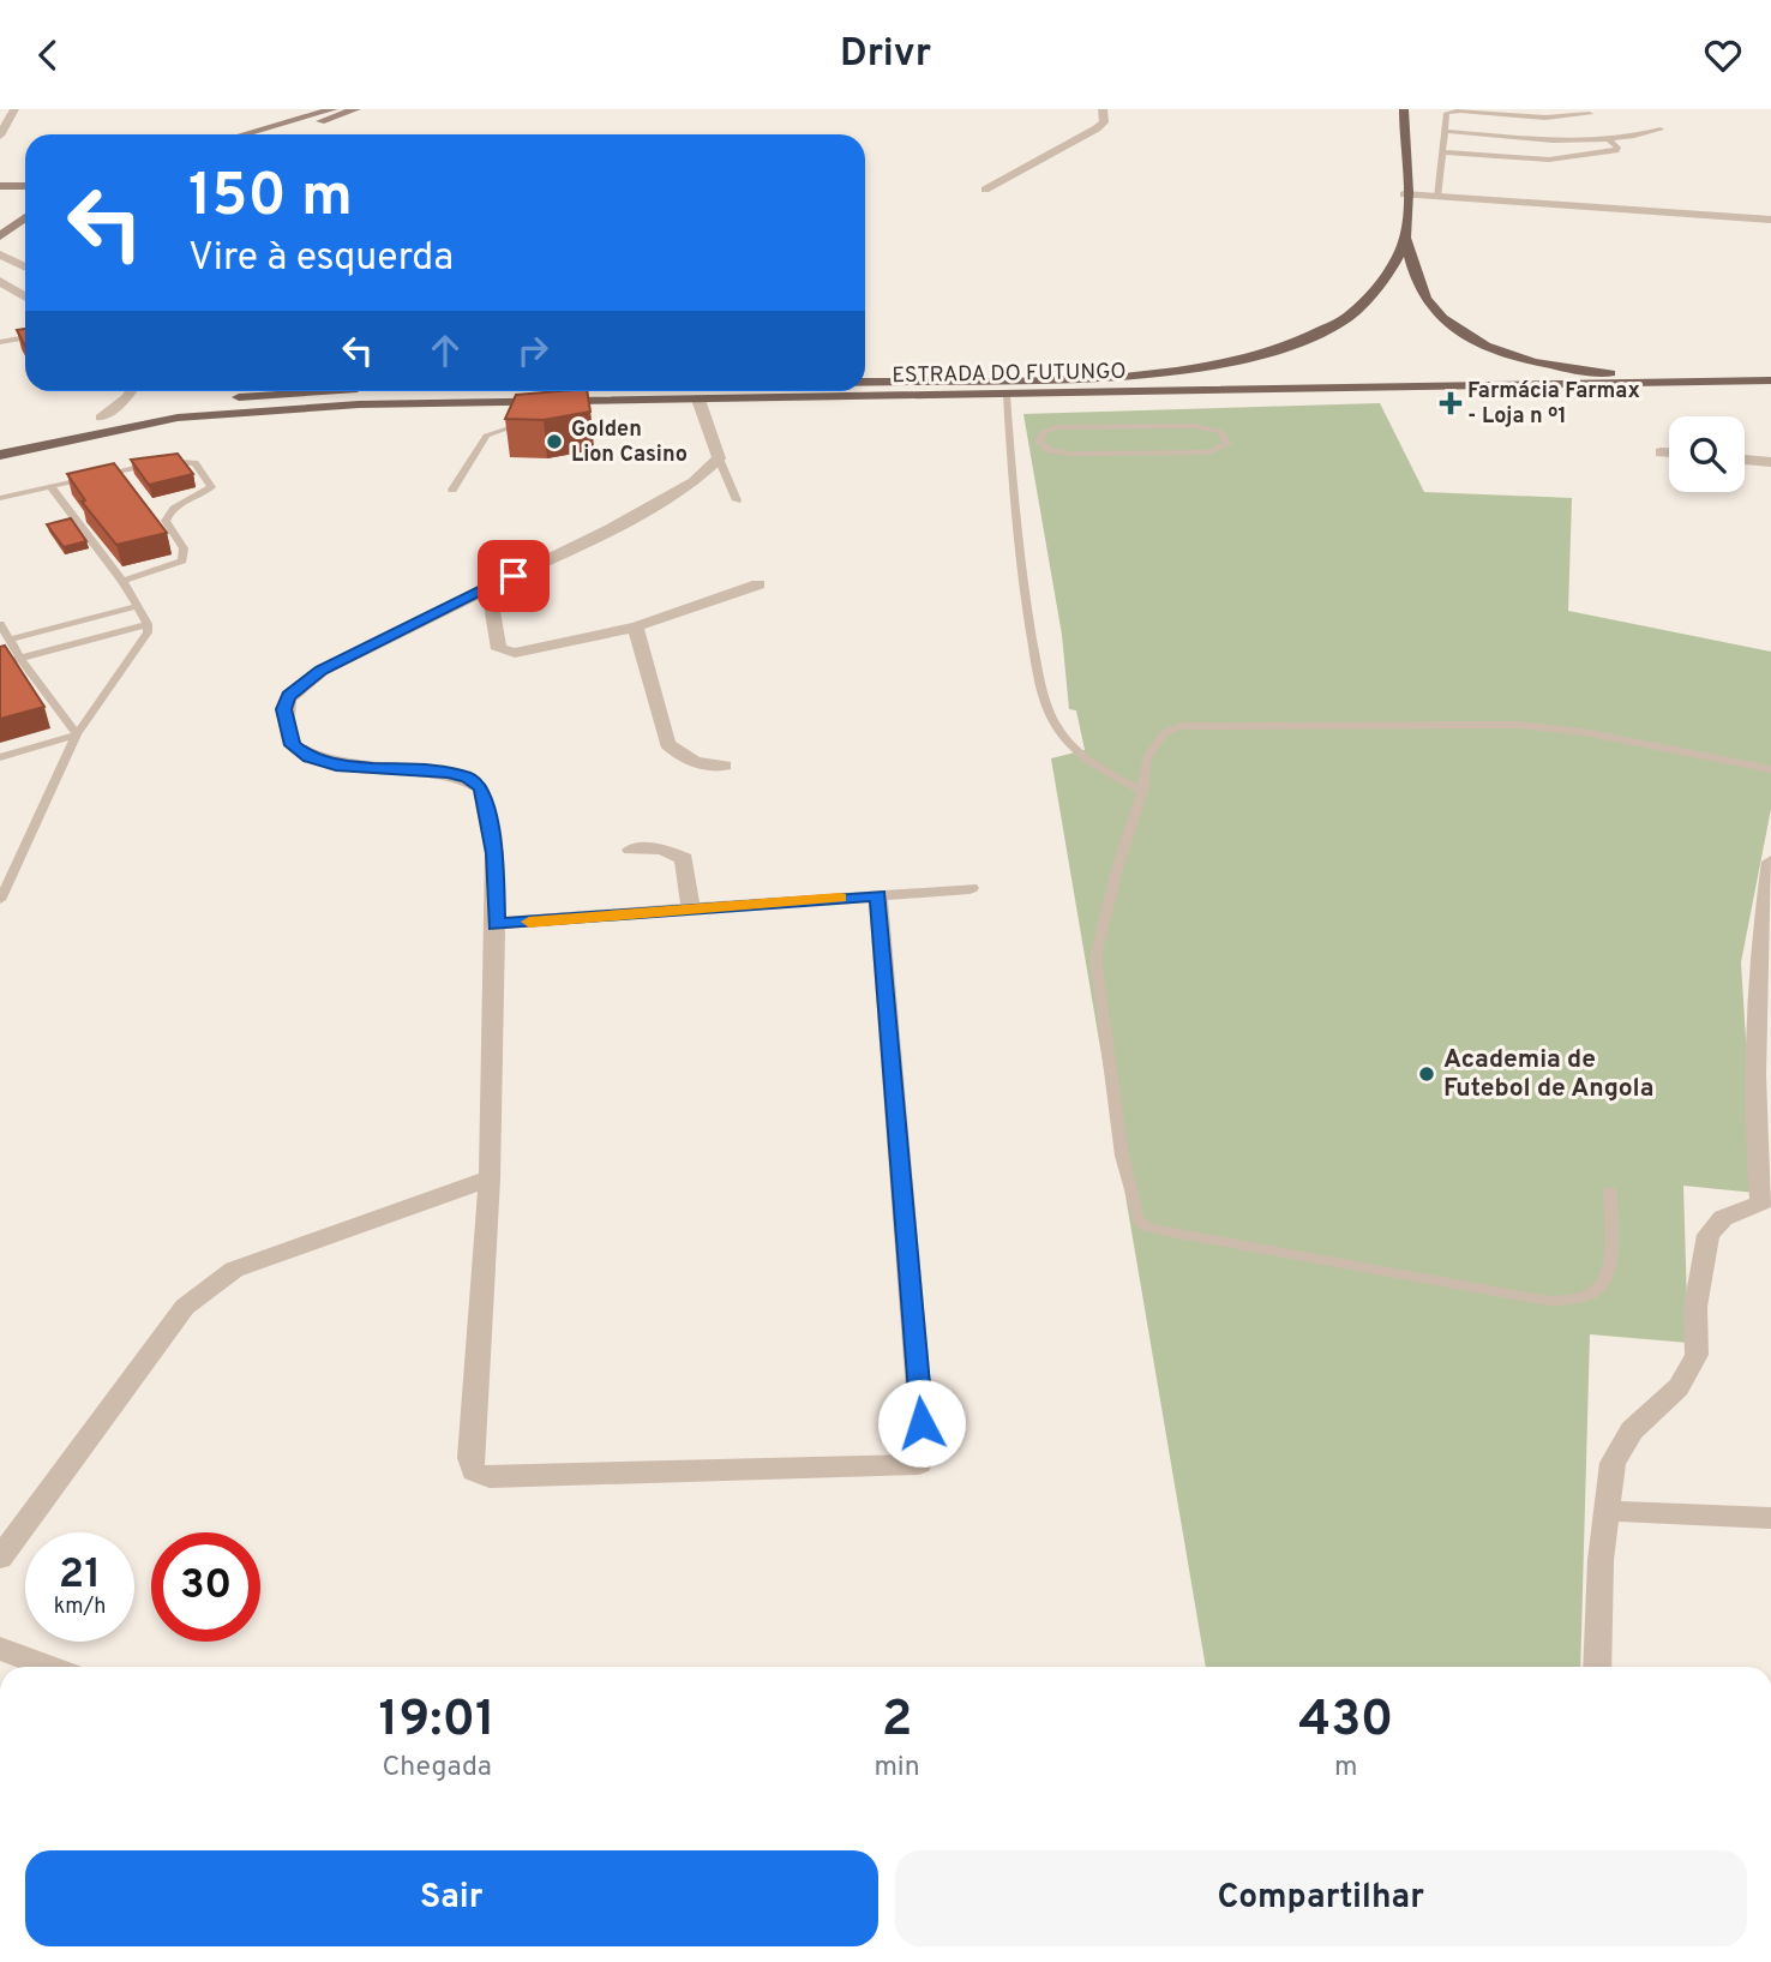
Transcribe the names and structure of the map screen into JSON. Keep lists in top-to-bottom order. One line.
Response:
{"streets":{"main road":["ESTRADA DO FUTUNGO"]},"places":{"health":["Farmácia Farmax - Loja n º1"],"other":["Golden Lion Casino","Academia de Futebol de Angola"]},"page":{"header":"Drivr","turn":["150 m","Vire à esquerda"],"speed":"21 km/h","limit":"30","eta":["19:01","Chegada","2","min","430","m"],"buttons":["Sair","Compartilhar"]}}
